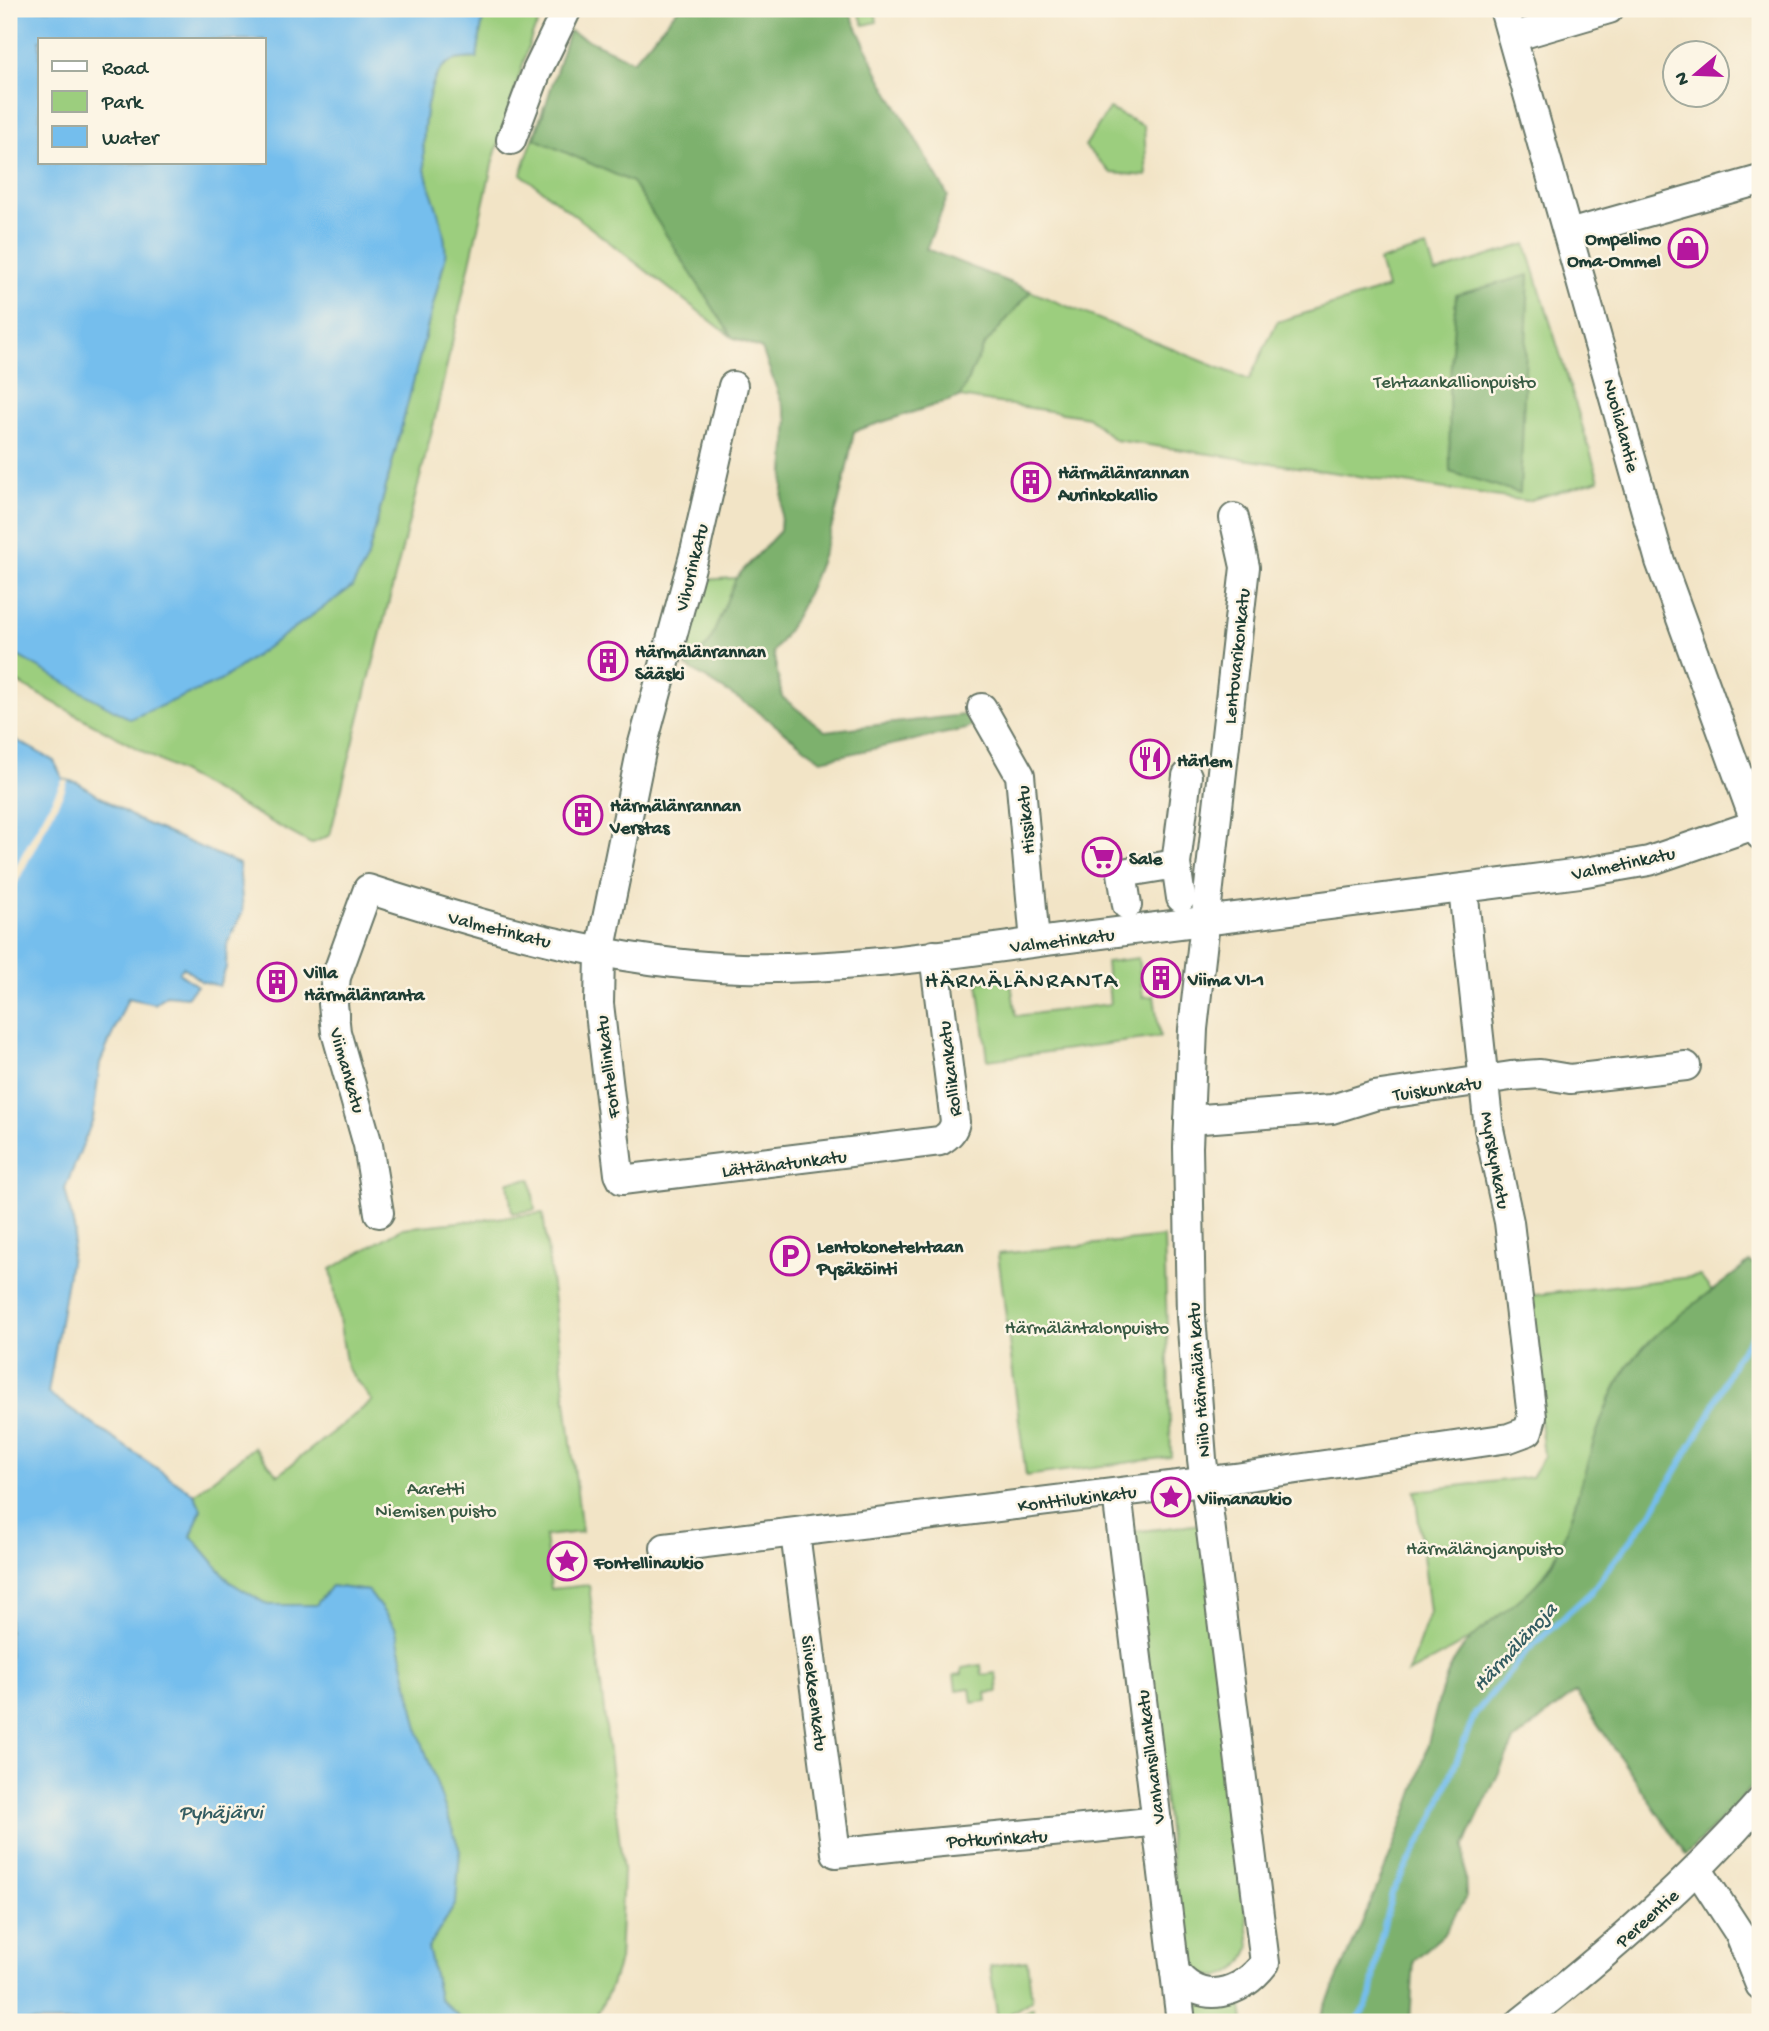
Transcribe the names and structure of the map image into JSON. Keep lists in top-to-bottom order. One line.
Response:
{"streets":{"street":["Nuolialantie","Vihurinkatu","Lentovarikonkatu","Hissikatu","Valmetinkatu","Fontellinkatu","Rollikankatu","Viimankatu","Tuiskunkatu","Myrskynkatu","Lättähatunkatu","Niilo Härmälän katu","Konttilukinkatu","Siivekkeenkatu","Vanhansillankatu","Potkurinkatu","Pereentie"]},"crossings":[["Nuolialantie","Valmetinkatu"],["Vihurinkatu","Valmetinkatu"],["Vihurinkatu","Fontellinkatu"],["Lentovarikonkatu","Valmetinkatu"],["Lentovarikonkatu","Niilo Härmälän katu"],["Hissikatu","Valmetinkatu"],["Valmetinkatu","Fontellinkatu"],["Valmetinkatu","Rollikankatu"],["Valmetinkatu","Viimankatu"],["Valmetinkatu","Myrskynkatu"],["Valmetinkatu","Niilo Härmälän katu"],["Fontellinkatu","Lättähatunkatu"],["Rollikankatu","Lättähatunkatu"],["Tuiskunkatu","Myrskynkatu"],["Tuiskunkatu","Niilo Härmälän katu"],["Myrskynkatu","Konttilukinkatu"],["Niilo Härmälän katu","Konttilukinkatu"],["Niilo Härmälän katu","Vanhansillankatu"],["Konttilukinkatu","Siivekkeenkatu"],["Konttilukinkatu","Vanhansillankatu"],["Siivekkeenkatu","Potkurinkatu"],["Vanhansillankatu","Potkurinkatu"]],"districts":["HÄRMÄLÄNRANTA"],"water":["Härmälänoja","Pyhäjärvi"],"parks":["Tehtaankallionpuisto","Härmäläntalonpuisto","Aaretti Niemisen puisto","Härmälänojanpuisto"],"places":{"shop":["Ompelimo Oma-Ommel"],"building":["Härmälänrannan Aurinkokallio","Härmälänrannan Sääski","Härmälänrannan Verstas","Viima VI-1","Villa Härmälänranta"],"restaurant":["Härlem"],"supermarket":["Sale"],"parking":["Lentokonetehtaan Pysäköinti"],"place":["Viimanaukio","Fontellinaukio"]},"legend":["Road","Park","Water"],"north":"left"}
